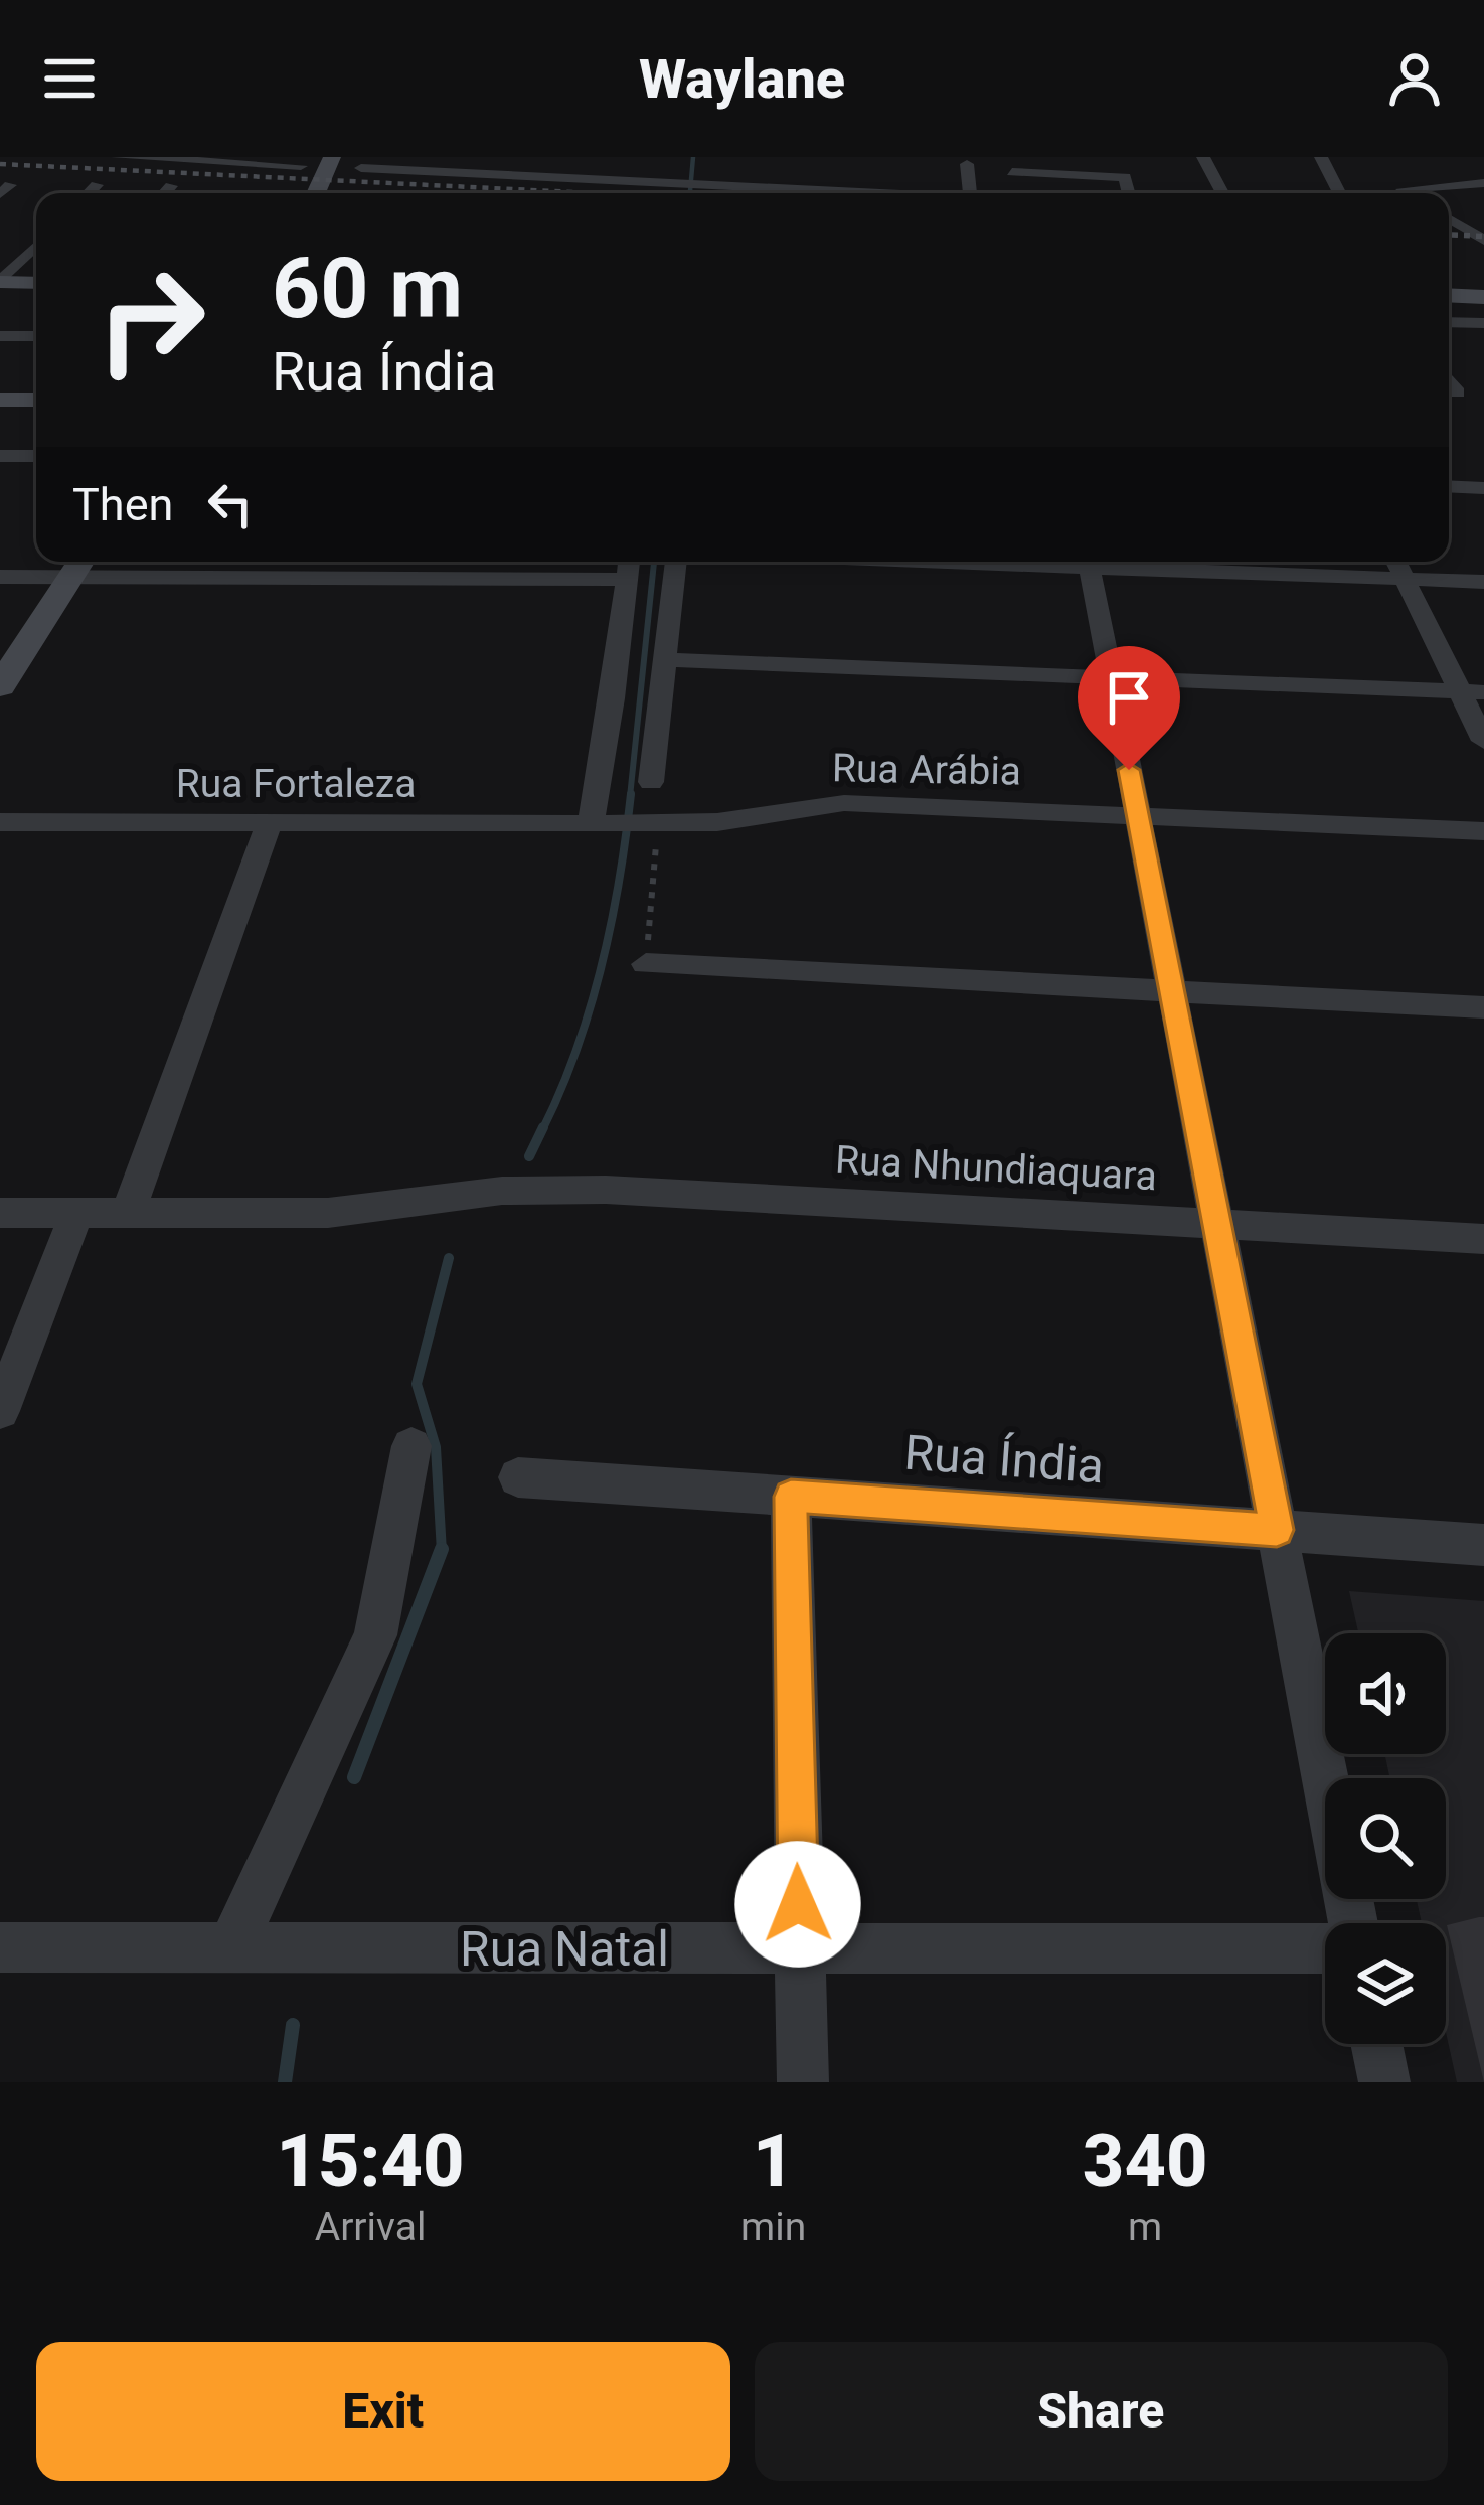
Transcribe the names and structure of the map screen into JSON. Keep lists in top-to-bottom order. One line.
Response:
{"streets":{"street":["Rua Arábia","Rua Fortaleza","Rua Nhundiaquara","Rua Índia","Rua Natal"]},"crossings":[["Rua Arábia","Rua Fortaleza"]],"page":{"header":"Waylane","turn":["60 m","Rua Índia"],"then":"Then","eta":["15:40","Arrival","1","min","340","m"],"buttons":["Exit","Share"]}}
